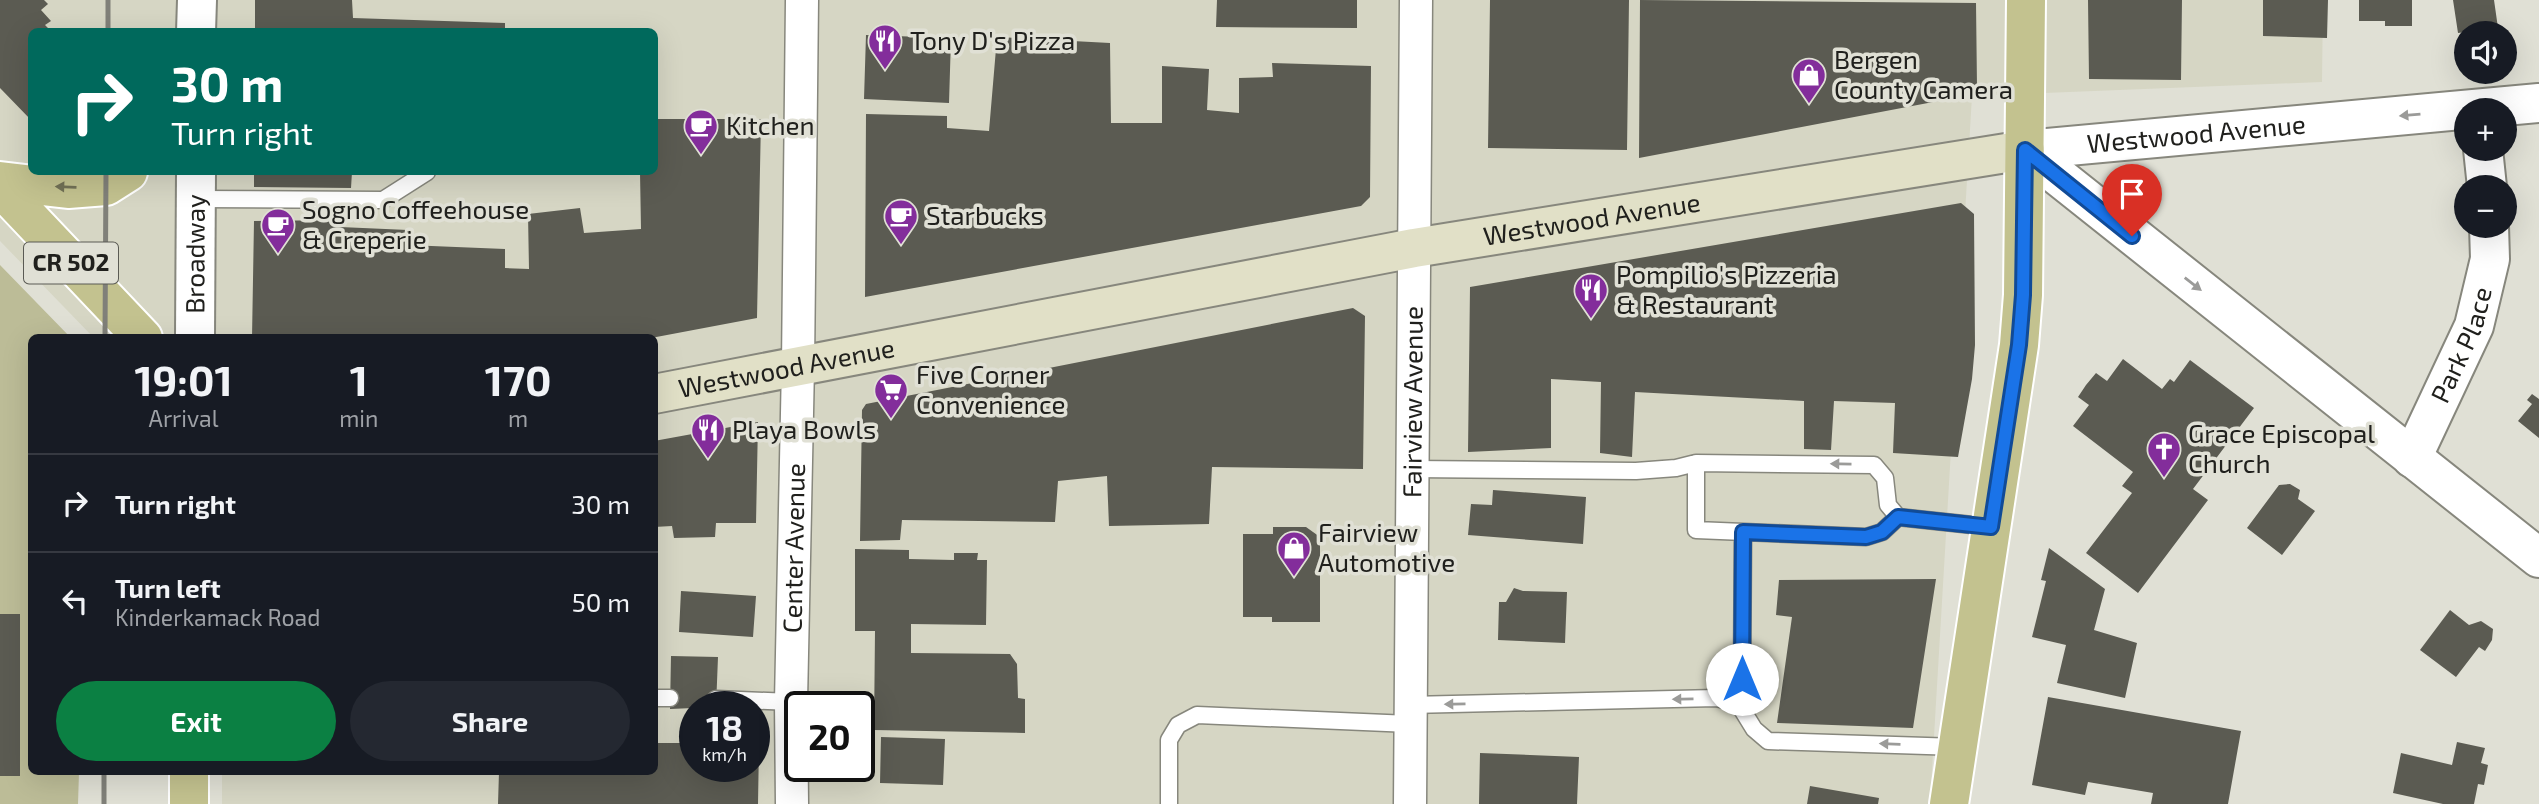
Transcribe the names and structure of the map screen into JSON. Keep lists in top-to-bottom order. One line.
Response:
{"streets":{"main road":["Westwood Avenue","CR 502"],"street":["Broadway","Park Place","Fairview Avenue","Center Avenue"]},"crossings":[["Westwood Avenue","Fairview Avenue"],["Westwood Avenue","Center Avenue"]],"places":{"restaurant":["Tony D's Pizza","Pompilio's Pizzeria & Restaurant","Playa Bowls"],"shop":["Bergen County Camera","Fairview Automotive"],"cafe":["Kitchen","Starbucks","Sogno Coffeehouse & Creperie"],"supermarket":["Five Corner Convenience"],"church":["Grace Episcopal Church"]},"page":{"map_buttons":["+","−"],"turn":["30 m","Turn right"],"eta":["19:01","Arrival","1","min","170","m"],"list":[{"name":"Turn right","value":"30 m"},{"name":"Turn left","note":"Kinderkamack Road","value":"50 m"}],"buttons":["Exit","Share"],"speed":"18 km/h","limit":"20"}}
